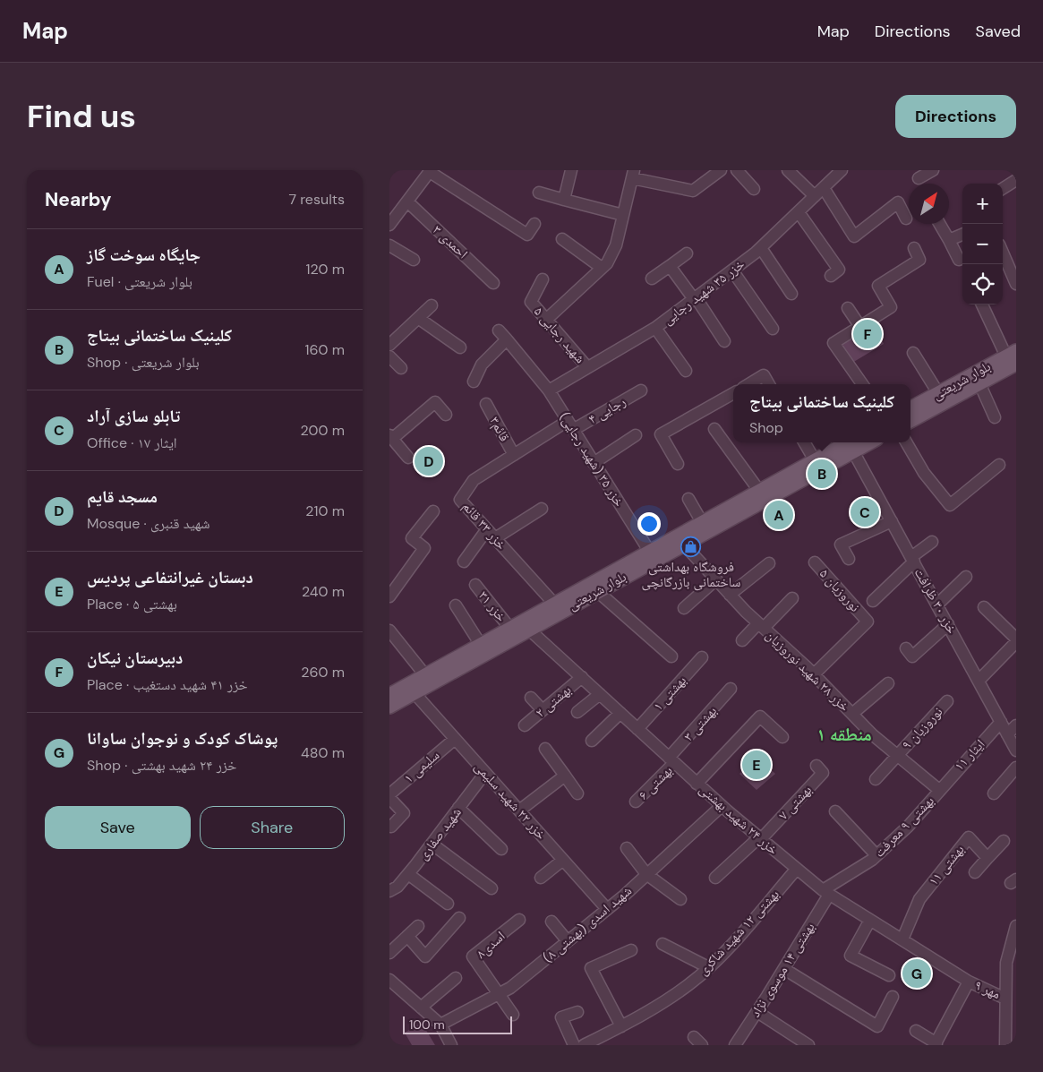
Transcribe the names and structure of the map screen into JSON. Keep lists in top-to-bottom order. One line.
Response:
{"streets":{"main road":["بلوار شریعتی"],"street":["احمدی ۳","خزر ۳۵ شهید رجایی","شهید رجایی ۵","رجایی ۴","قائم۳","خزر ۳۵ (شهید رجایی)","خزر ۳۳ قائم","نوروزیان ۵","خزر ۳۰ ظرافت","خزر ۳۱","خزر ۲۸ شهید نوروزیان","بهشتی ۱","بهشتی ۲","بهشتی ۳","نوروزیان ۹","ایثار ۱۱","سلیمی ۱","بهشتی ۶","خزر ۲۲ شهید سلیمی","بهشتی ۷","خزر ۲۴ شهید بهشتی","بهشتی ۹ معرفت","شهید صفاری","بهشتی ۱۱","شهید اسدی (بهشتی ۸)","بهشتی ۱۲ شهید شاکری","اسدی۸","بهشتی ۱۴ موسوی نژاد","مهر ۹"]},"crossings":[["خزر ۳۵ شهید رجایی","شهید رجایی ۵"],["خزر ۳۵ شهید رجایی","خزر ۳۵ (شهید رجایی)"],["بلوار شریعتی","خزر ۳۵ (شهید رجایی)"],["بلوار شریعتی","خزر ۳۳ قائم"],["بلوار شریعتی","خزر ۳۰ ظرافت"],["بلوار شریعتی","خزر ۳۱"],["بلوار شریعتی","خزر ۲۸ شهید نوروزیان"],["بلوار شریعتی","خزر ۲۲ شهید سلیمی"],["بلوار شریعتی","خزر ۲۴ شهید بهشتی"],["رجایی ۴","قائم۳"],["رجایی ۴","خزر ۳۵ (شهید رجایی)"],["رجایی ۴","خزر ۳۳ قائم"],["قائم۳","خزر ۳۳ قائم"],["نوروزیان ۵","خزر ۲۸ شهید نوروزیان"],["خزر ۳۰ ظرافت","ایثار ۱۱"],["خزر ۲۸ شهید نوروزیان","نوروزیان ۹"],["خزر ۲۸ شهید نوروزیان","ایثار ۱۱"],["خزر ۲۸ شهید نوروزیان","بهشتی ۹ معرفت"],["بهشتی ۱","خزر ۲۴ شهید بهشتی"],["بهشتی ۲","خزر ۲۴ شهید بهشتی"],["بهشتی ۳","بهشتی ۶"],["بهشتی ۳","خزر ۲۴ شهید بهشتی"],["ایثار ۱۱","بهشتی ۹ معرفت"],["سلیمی ۱","خزر ۲۲ شهید سلیمی"],["بهشتی ۶","خزر ۲۴ شهید بهشتی"],["خزر ۲۲ شهید سلیمی","شهید صفاری"],["خزر ۲۲ شهید سلیمی","شهید اسدی (بهشتی ۸)"],["بهشتی ۷","خزر ۲۴ شهید بهشتی"],["خزر ۲۴ شهید بهشتی","بهشتی ۹ معرفت"],["خزر ۲۴ شهید بهشتی","بهشتی ۱۱"],["خزر ۲۴ شهید بهشتی","شهید اسدی (بهشتی ۸)"],["خزر ۲۴ شهید بهشتی","بهشتی ۱۲ شهید شاکری"],["خزر ۲۴ شهید بهشتی","بهشتی ۱۴ موسوی نژاد"],["خزر ۲۴ شهید بهشتی","مهر ۹"],["بهشتی ۹ معرفت","بهشتی ۱۴ موسوی نژاد"],["شهید اسدی (بهشتی ۸)","اسدی۸"]],"districts":["منطقه ۱"],"places":{"shop":["فروشگاه بهداشتی ساختمانی بازرگانچی"]},"scale_bar":"100 m","north":"top right","page":{"header":"Map","nav":["Map","Directions","Saved"],"buttons":["Directions",["Save","Share"]],"title":"Find us","heading":["Nearby","7 results"],"map_buttons":["+","−"],"list":[{"mark":"A","name":"جایگاه سوخت گاز","note":"Fuel · بلوار شریعتی","value":"120 m"},{"mark":"B","name":"کلینیک ساختمانی بیتاج","note":"Shop · بلوار شریعتی","value":"160 m"},{"mark":"C","name":"تابلو سازی آراد","note":"Office · ایثار ۱۷","value":"200 m"},{"mark":"D","name":"مسجد قایم","note":"Mosque · شهید قنبری","value":"210 m"},{"mark":"E","name":"دبستان غیرانتفاعی پردیس","note":"Place · بهشتی ۵","value":"240 m"},{"mark":"F","name":"دبیرستان نیکان","note":"Place · خزر ۴۱ شهید دستغیب","value":"260 m"},{"mark":"G","name":"پوشاک کودک و نوجوان ساوانا","note":"Shop · خزر ۲۴ شهید بهشتی","value":"480 m"}],"pins":["F","D","B","C","A","E","G"],"popup":["کلینیک ساختمانی بیتاج","Shop"],"scale":"100 m"}}
